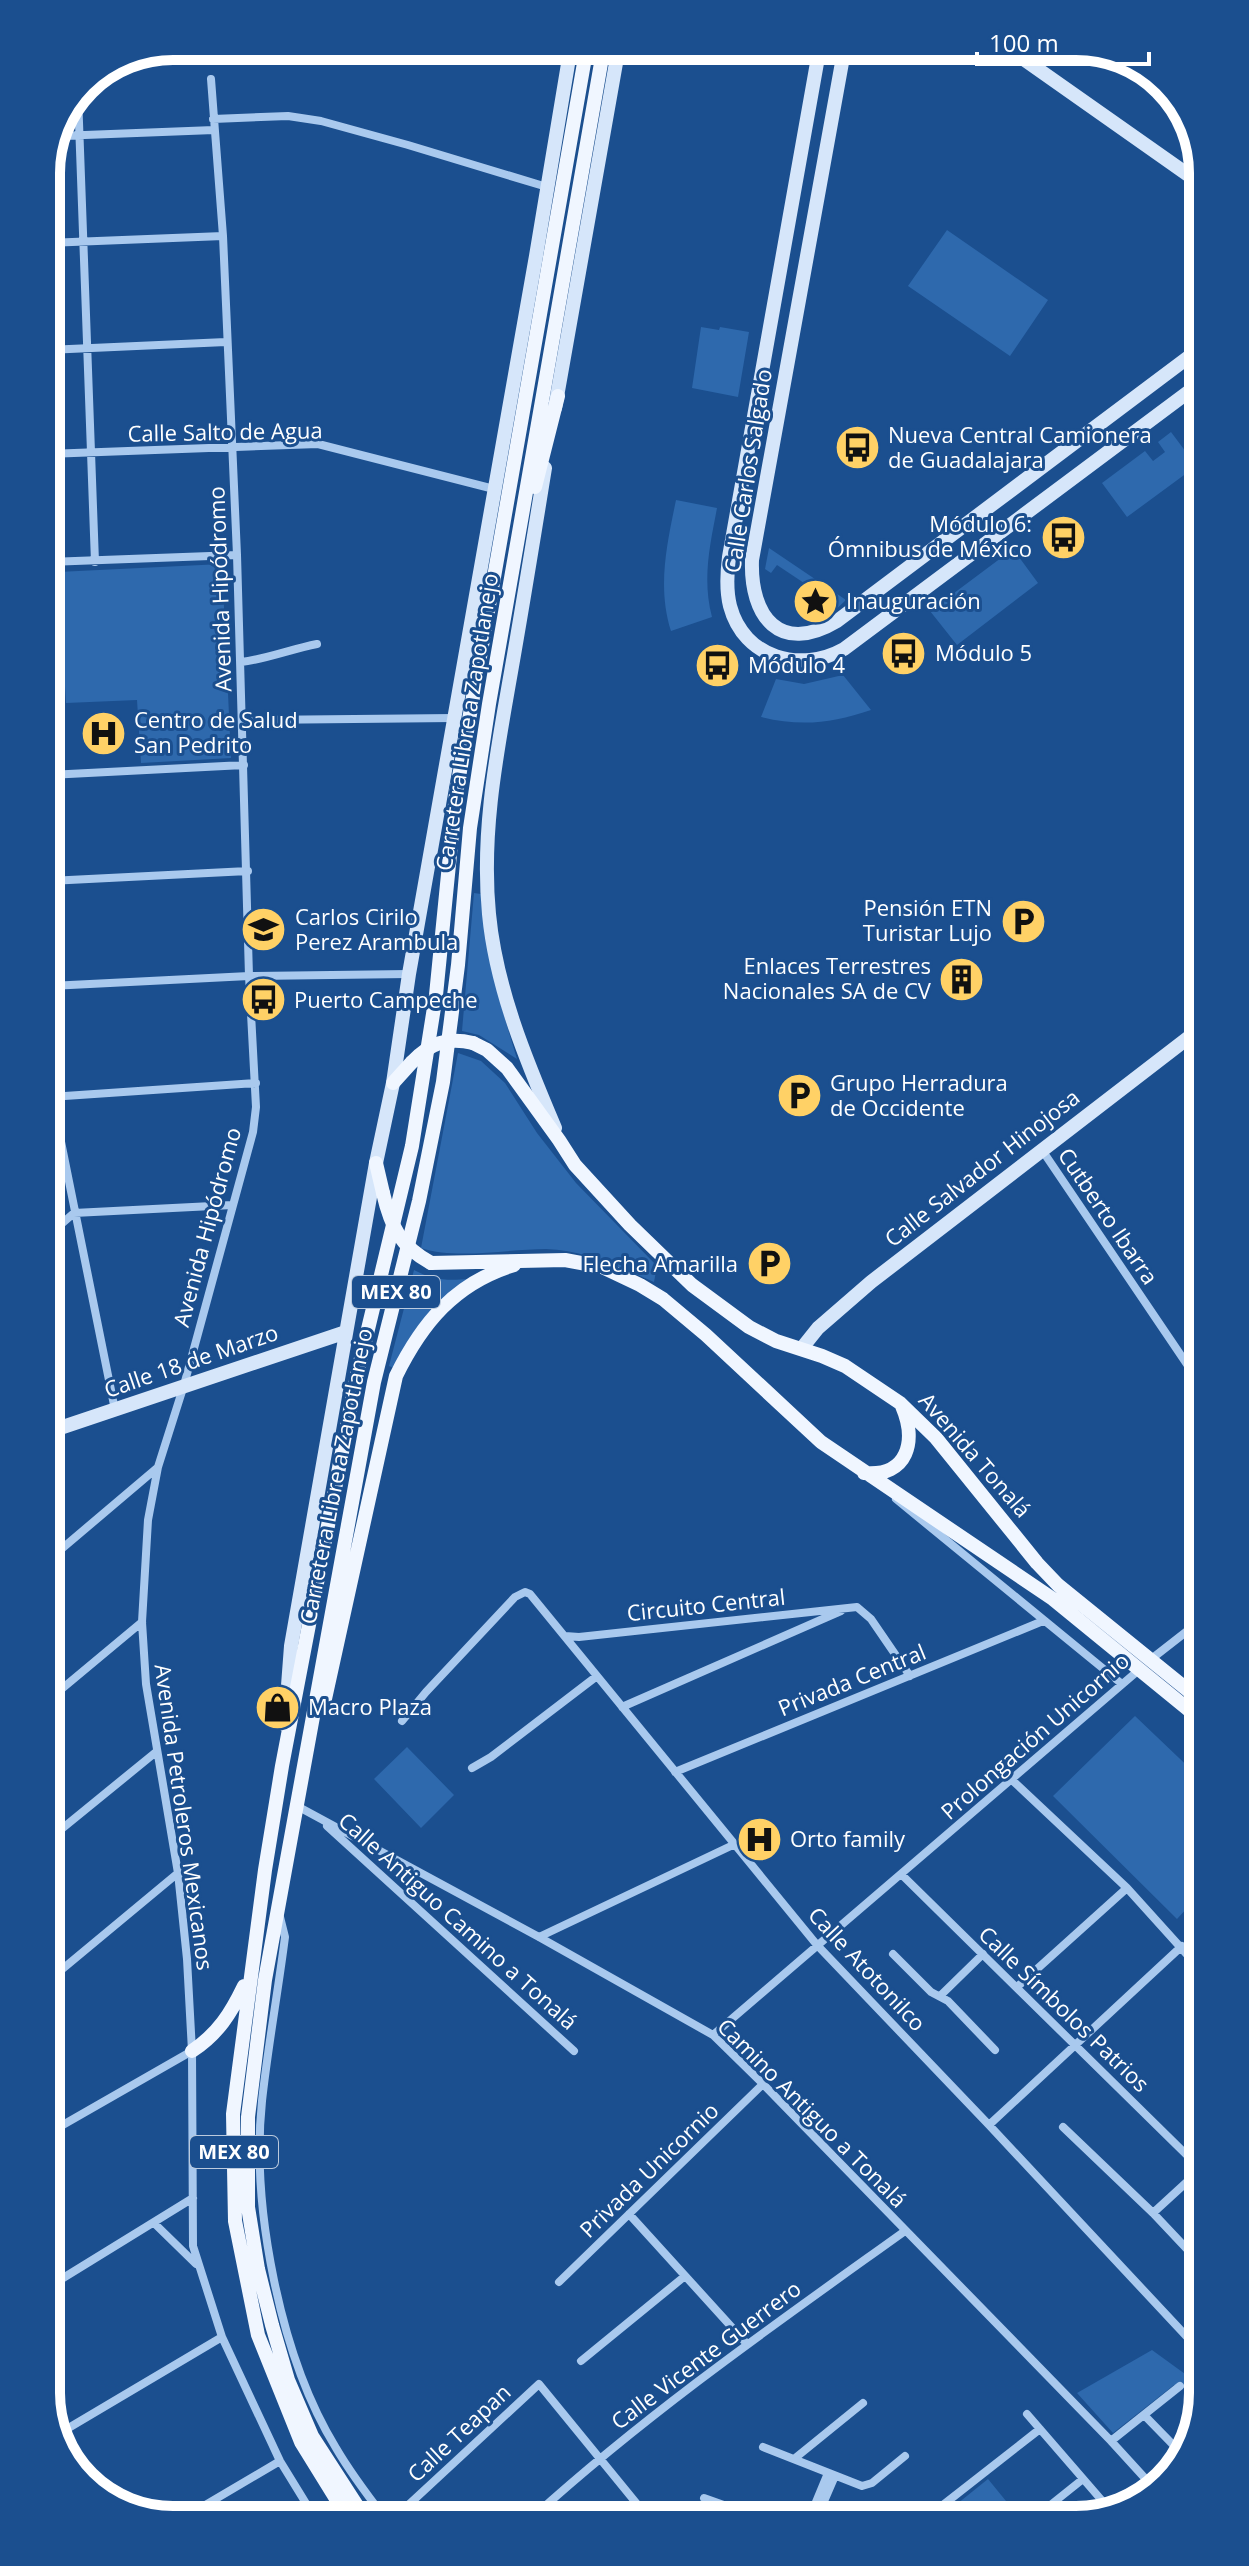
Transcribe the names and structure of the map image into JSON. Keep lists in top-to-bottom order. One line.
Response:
{"streets":{"main road":["Carretera Libre a Zapotlanejo","MEX 80","Avenida Tonalá"],"street":["Calle Salto de Agua","Calle Carlos Salgado","Avenida Hipódromo","Calle Salvador Hinojosa","Cutberto Ibarra","Calle 18 de Marzo","Circuito Central","Privada Central","Prolongación Unicornio","Avenida Petroleros Mexicanos","Calle Antiguo Camino a Tonalá","Calle Atotonilco","Calle Símbolos Patrios","Camino Antiguo a Tonalá","Privada Unicornio","Calle Vicente Guerrero","Calle Teapan"]},"crossings":[["Calle Salto de Agua","Avenida Hipódromo"],["Calle Salto de Agua","Carretera Libre a Zapotlanejo"],["Avenida Hipódromo","Calle 18 de Marzo"],["Avenida Hipódromo","Avenida Petroleros Mexicanos"],["Carretera Libre a Zapotlanejo","Calle 18 de Marzo"],["Carretera Libre a Zapotlanejo","Avenida Tonalá"],["Carretera Libre a Zapotlanejo","Camino Antiguo a Tonalá"],["Calle Salvador Hinojosa","Cutberto Ibarra"],["Calle Salvador Hinojosa","Avenida Tonalá"],["Calle 18 de Marzo","Avenida Petroleros Mexicanos"],["Avenida Tonalá","Prolongación Unicornio"],["Circuito Central","Calle Atotonilco"],["Privada Central","Calle Atotonilco"],["Prolongación Unicornio","Calle Atotonilco"],["Prolongación Unicornio","Calle Símbolos Patrios"],["Prolongación Unicornio","Camino Antiguo a Tonalá"],["Calle Antiguo Camino a Tonalá","Camino Antiguo a Tonalá"],["Camino Antiguo a Tonalá","Privada Unicornio"],["Camino Antiguo a Tonalá","Calle Vicente Guerrero"],["Calle Vicente Guerrero","Calle Teapan"]],"places":{"bus stop":["Nueva Central Camionera de Guadalajara","Módulo 6: Ómnibus de México","Módulo 5","Módulo 4","Puerto Campeche"],"place":["Inauguración"],"hospital":["Centro de Salud San Pedrito","Orto family"],"parking":["Pensión ETN Turistar Lujo","Grupo Herradura de Occidente","Flecha Amarilla"],"school or university":["Carlos Cirilo Perez Arambula"],"building":["Enlaces Terrestres Nacionales SA de CV"],"shop":["Macro Plaza"]},"scale_bar":"100 m"}
